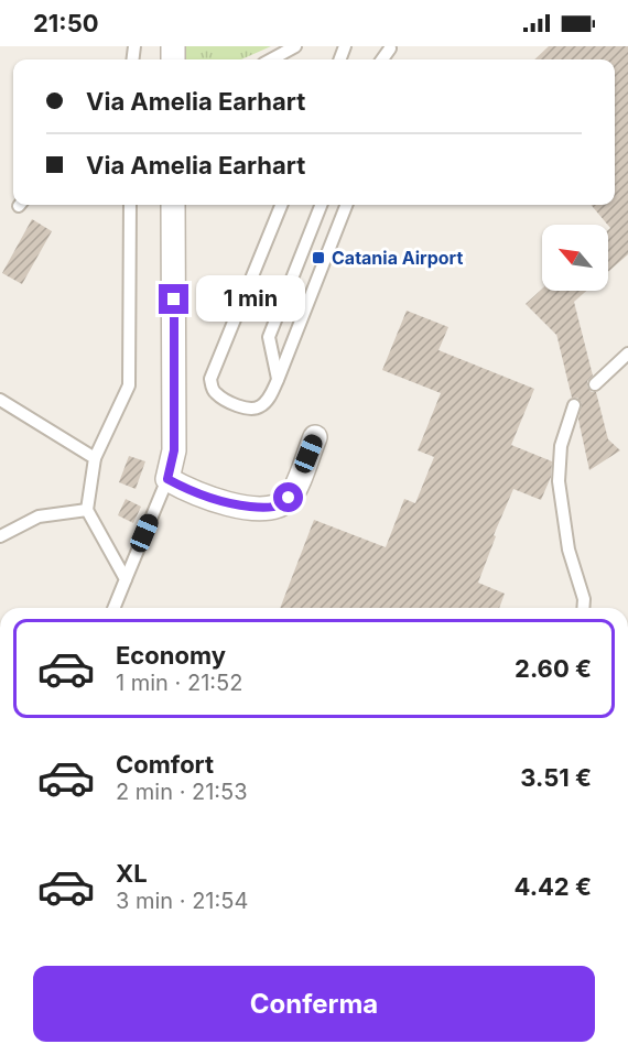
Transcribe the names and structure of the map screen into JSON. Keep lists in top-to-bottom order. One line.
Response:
{"places":{"transit":["Catania Airport"]},"north":"top left","page":{"status":"21:50","banner":["Via Amelia Earhart","Via Amelia Earhart"],"bubble":"1 min","list":[{"name":"Economy","note":"1 min · 21:52","value":"2.60 €"},{"name":"Comfort","note":"2 min · 21:53","value":"3.51 €"},{"name":"XL","note":"3 min · 21:54","value":"4.42 €"}],"buttons":"Conferma"}}
